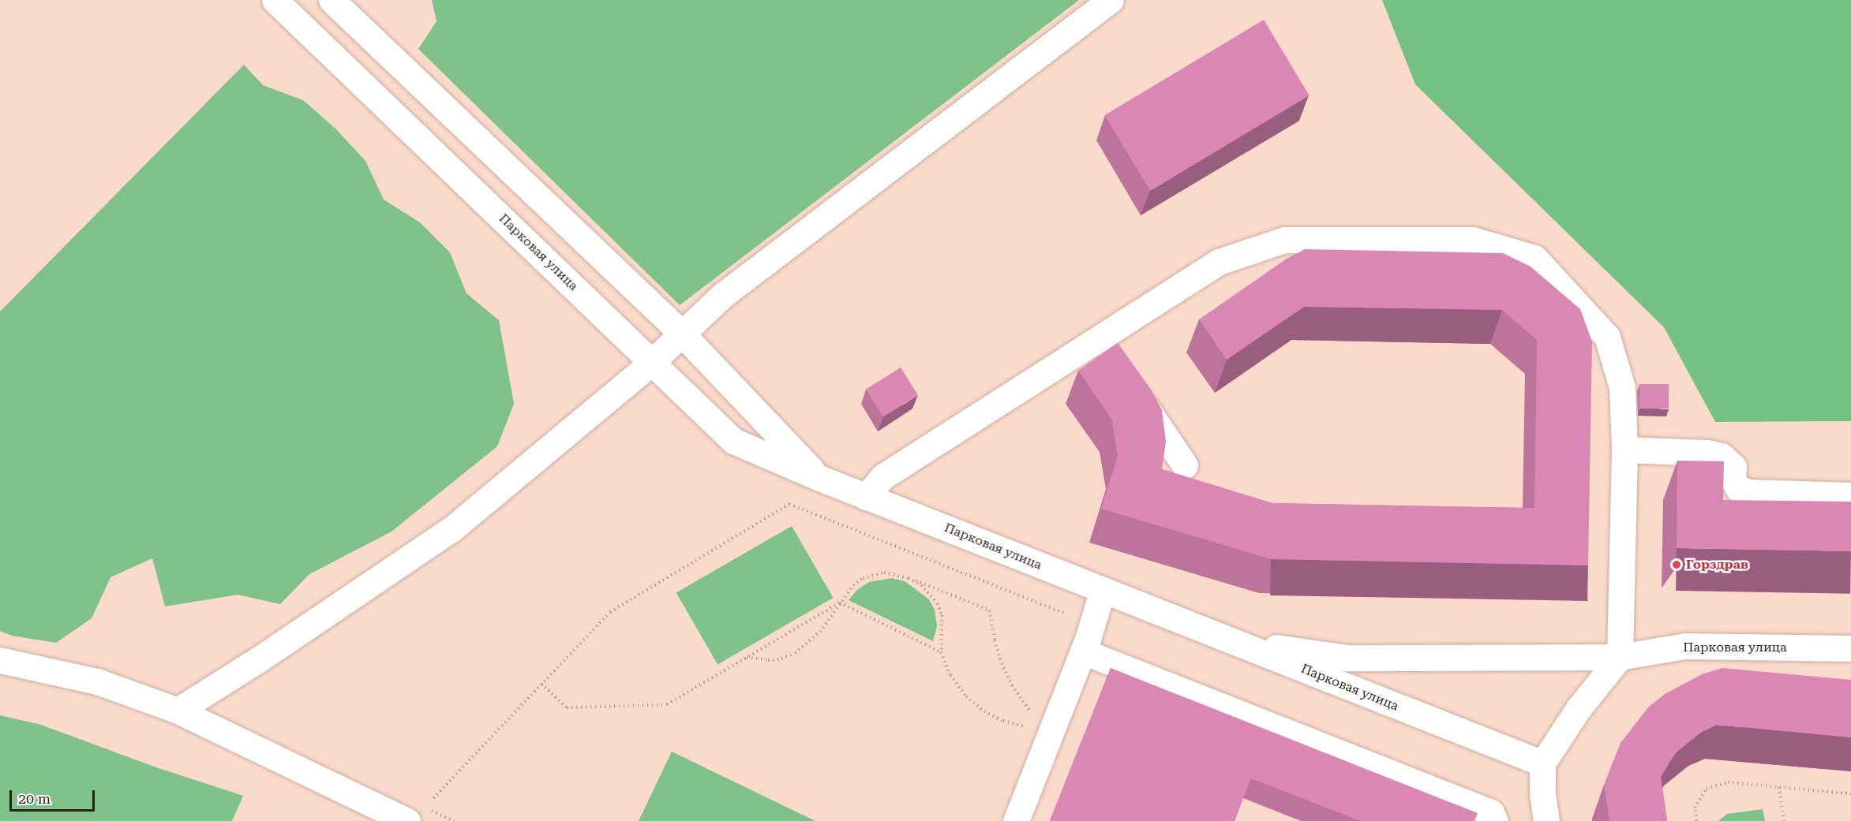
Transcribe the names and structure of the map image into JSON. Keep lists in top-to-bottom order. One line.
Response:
{"streets":{"street":["Парковая улица"]},"places":["Горздрав"],"scale_bar":"20 m"}
